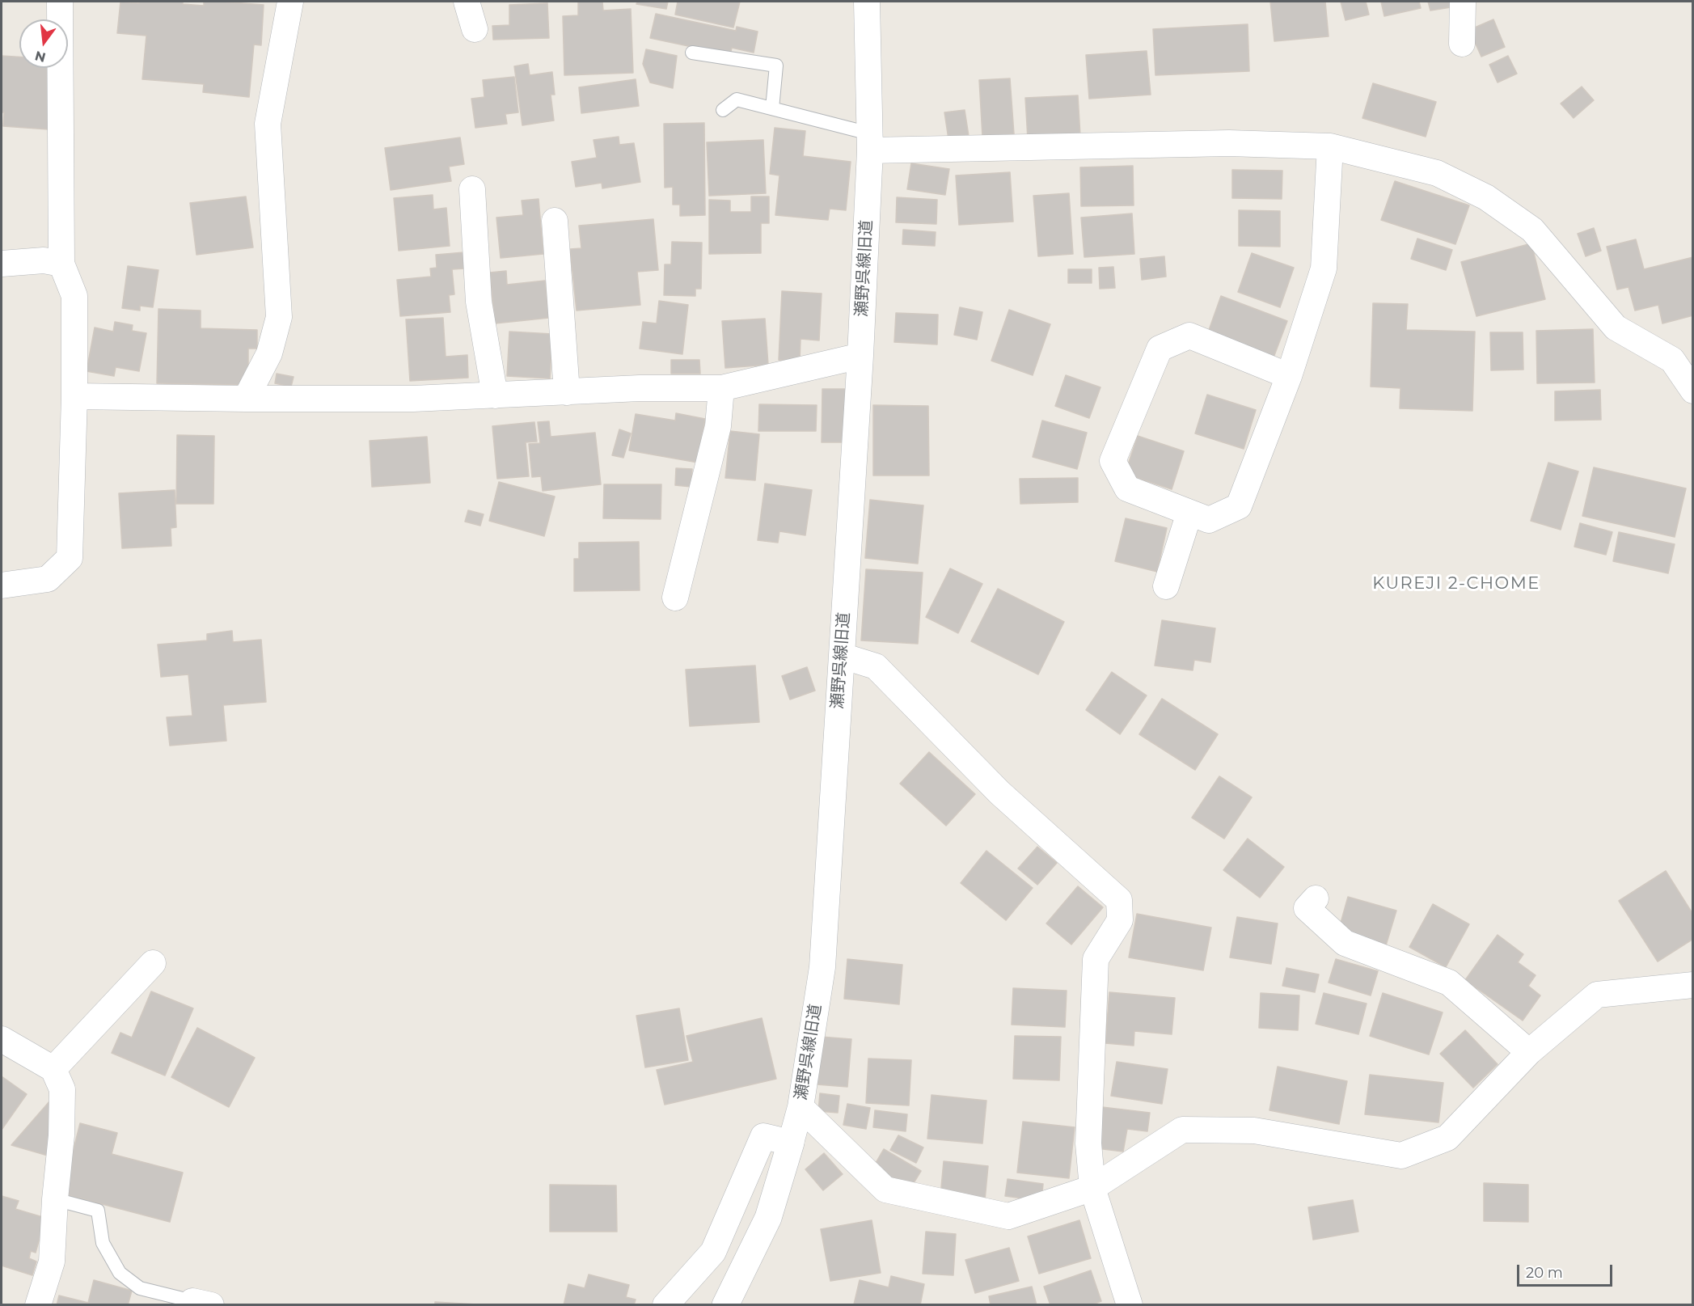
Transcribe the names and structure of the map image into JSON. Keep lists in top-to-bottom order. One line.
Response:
{"streets":{"street":["瀬野呉線旧道"]},"districts":["KUREJI 2-CHOME"],"scale_bar":"20 m","north":"bottom"}
